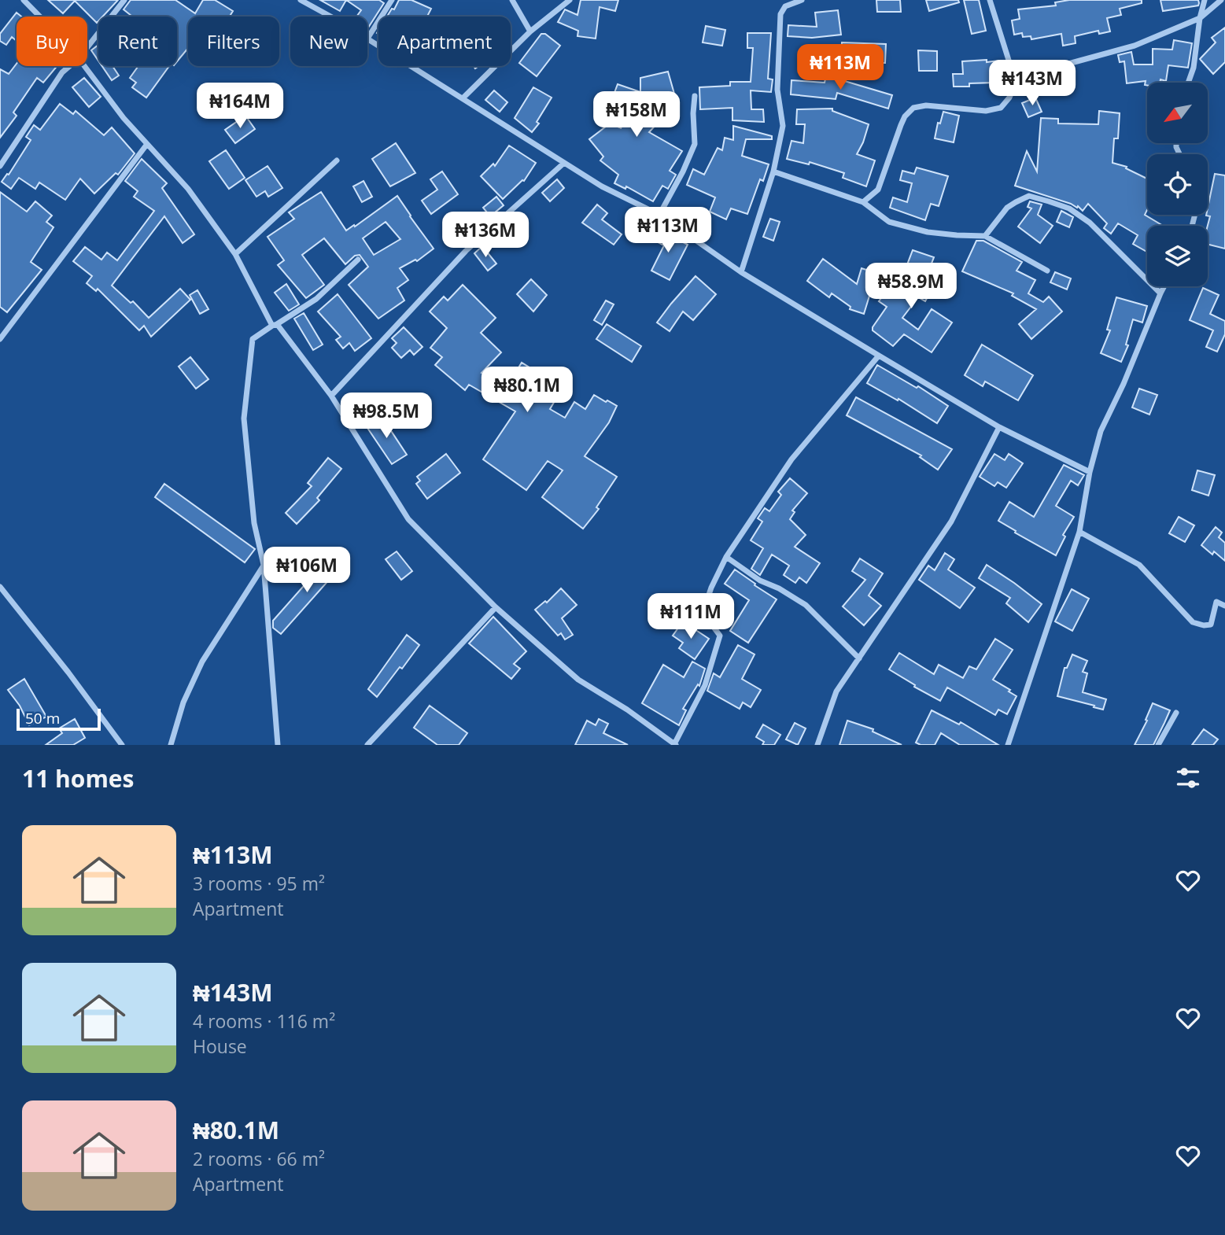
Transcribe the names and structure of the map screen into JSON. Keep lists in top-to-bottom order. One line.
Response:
{"scale_bar":"50 m","north":"bottom left","page":{"chip":["Buy","Rent","Filters","New","Apartment"],"price":["₦113M","₦143M","₦164M","₦158M","₦113M","₦136M","₦58.9M","₦80.1M","₦98.5M","₦106M","₦111M"],"scale":"50 m","heading":"11 homes","list":[{"name":"₦113M","note":"3 rooms · 95 m² · Apartment"},{"name":"₦143M","note":"4 rooms · 116 m² · House"},{"name":"₦80.1M","note":"2 rooms · 66 m² · Apartment"}]}}
